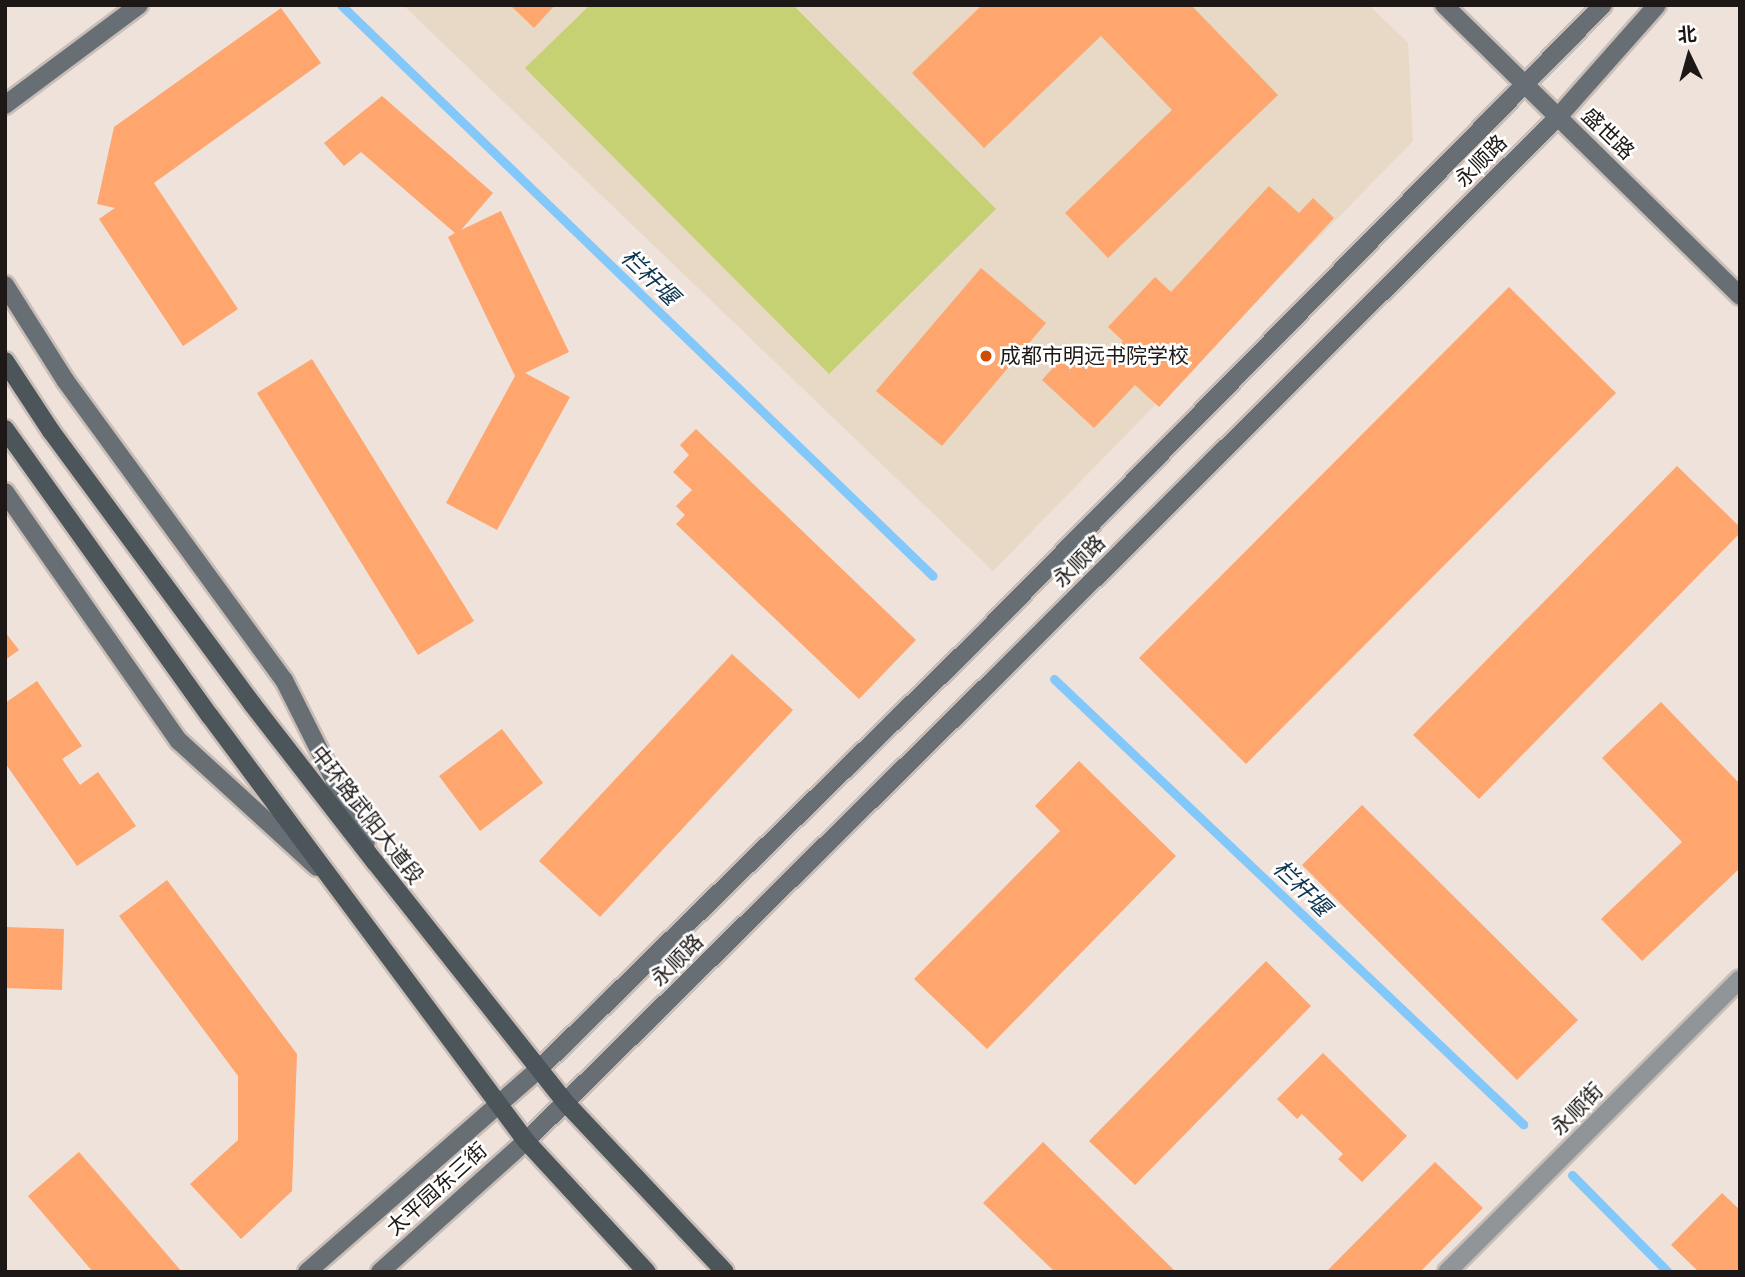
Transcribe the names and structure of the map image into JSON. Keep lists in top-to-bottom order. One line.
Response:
{"streets":{"main road":["盛世路","永顺路","中环路武阳大道段","太平园东三街"],"street":["永顺街"]},"crossings":[["盛世路","永顺路"],["永顺路","中环路武阳大道段"],["永顺路","太平园东三街"]],"water":["栏杆堰"],"places":["成都市明远书院学校"],"north":"top"}
